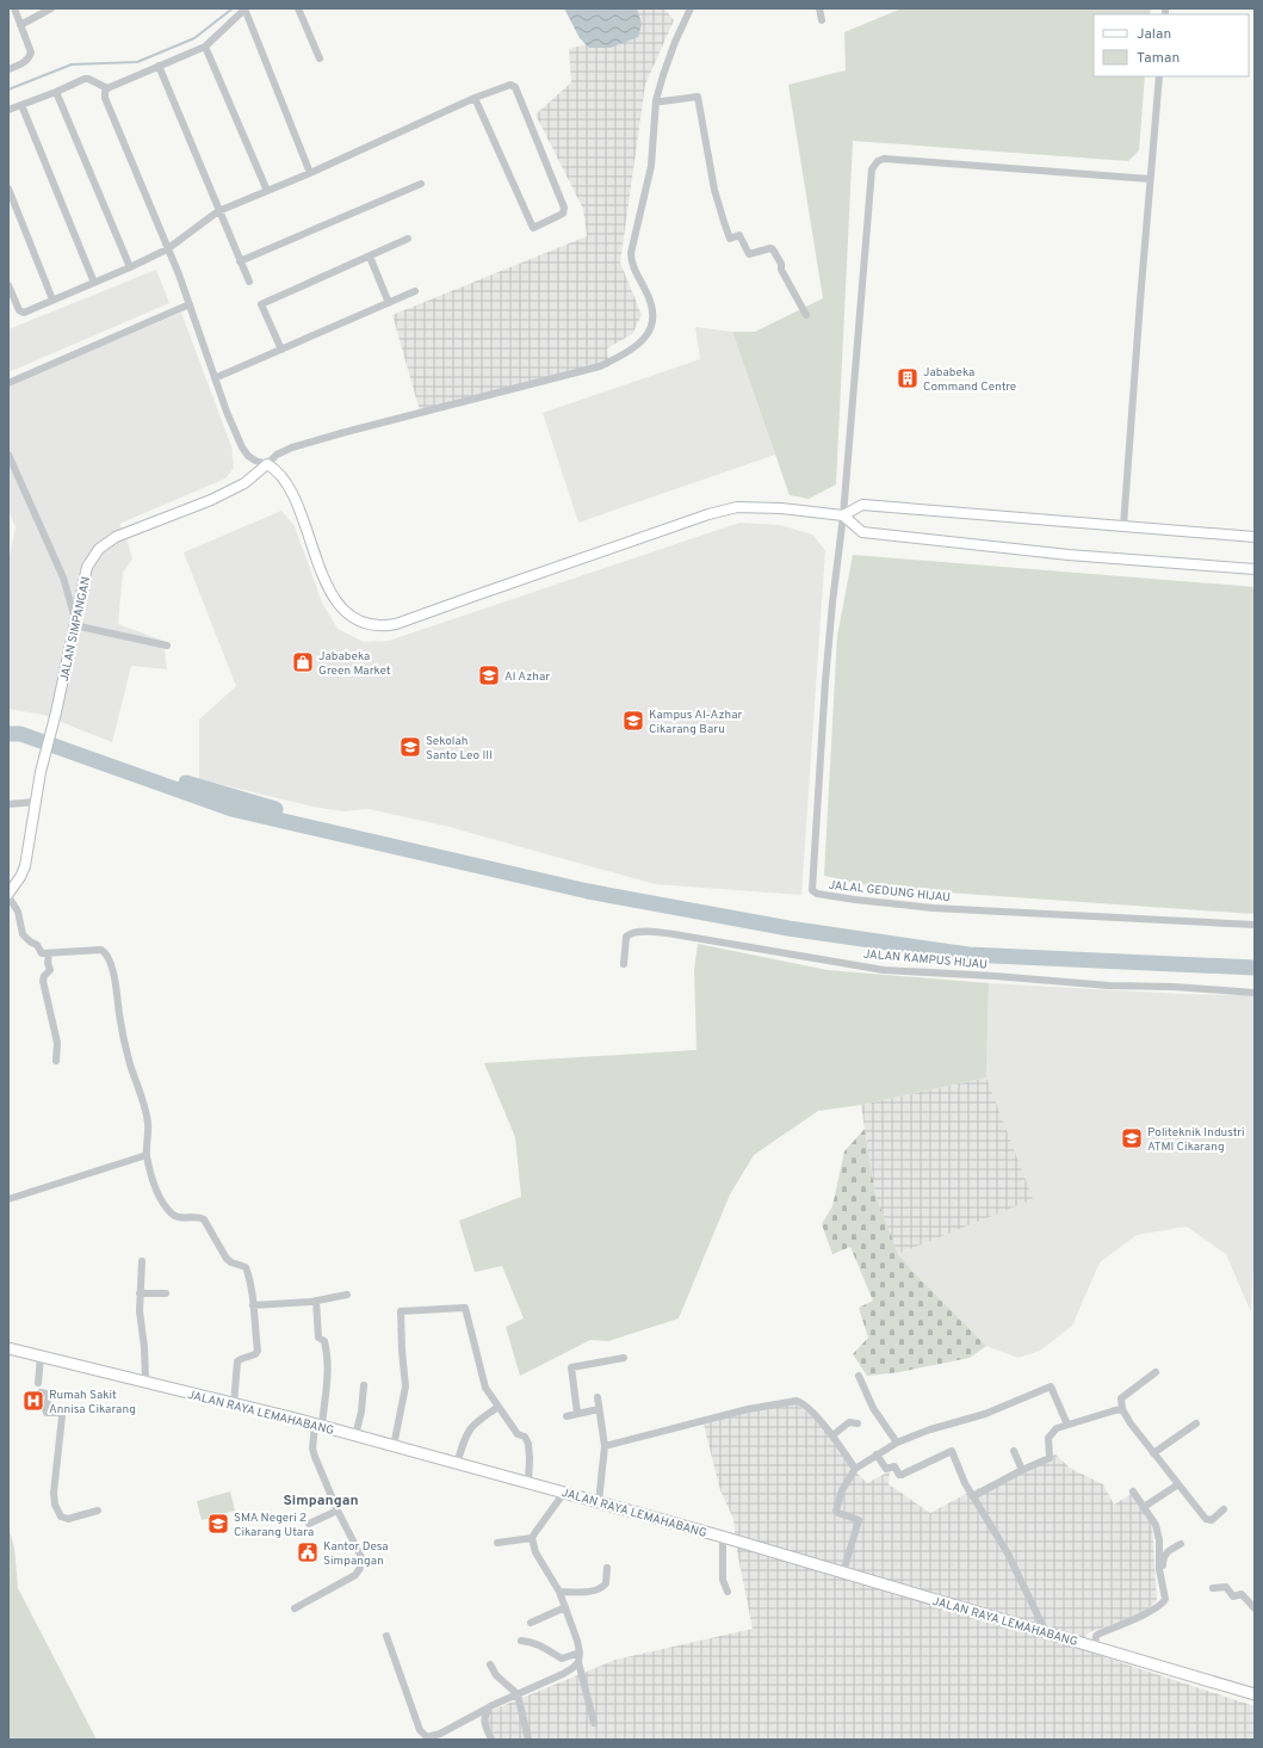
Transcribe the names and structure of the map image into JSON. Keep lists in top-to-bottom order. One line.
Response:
{"streets":{"main road":["JALAN RAYA LEMAHABANG"],"street":["JALAN SIMPANGAN","JALAL GEDUNG HIJAU","JALAN KAMPUS HIJAU"]},"districts":["Simpangan"],"places":{"building":["Jababeka Command Centre"],"shop":["Jababeka Green Market"],"school or university":["Al Azhar","Kampus Al-Azhar Cikarang Baru","Sekolah Santo Leo III","Politeknik Industri ATMI Cikarang","SMA Negeri 2 Cikarang Utara"],"hospital":["Rumah Sakit Annisa Cikarang"],"public building":["Kantor Desa Simpangan"]},"legend":["Jalan","Taman"]}
